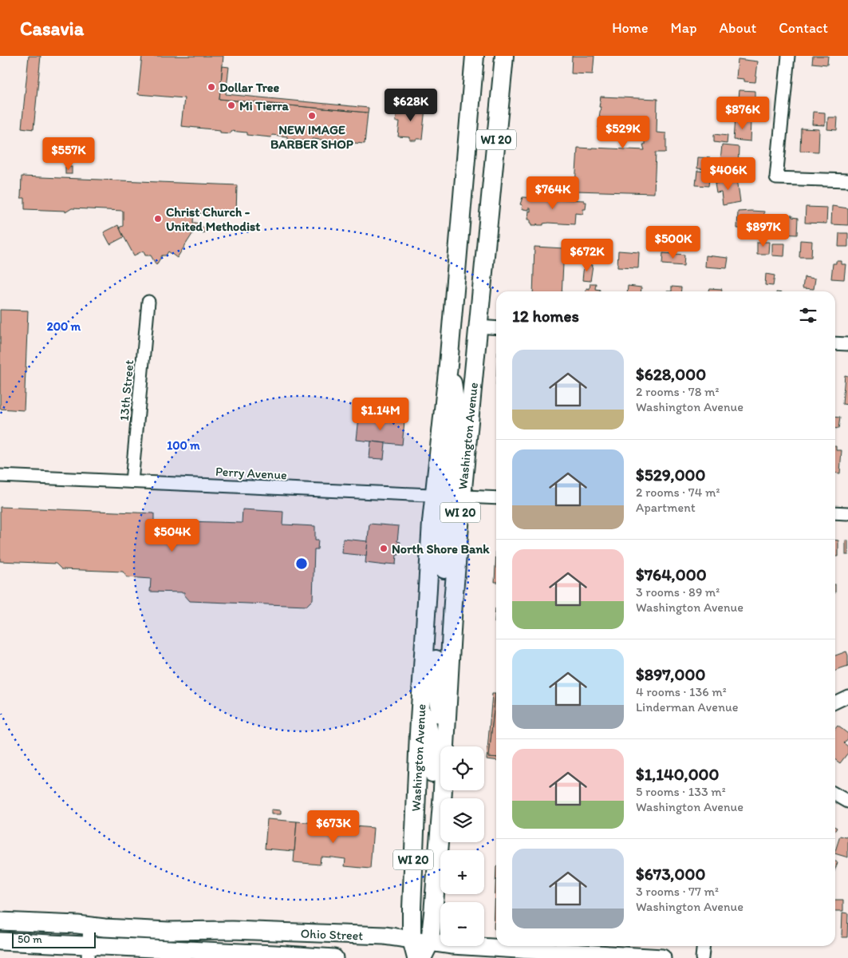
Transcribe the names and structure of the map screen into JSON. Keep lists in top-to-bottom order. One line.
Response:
{"streets":{"main road":["WI 20","Washington Avenue"],"street":["13th Street","Perry Avenue","Ohio Street"]},"crossings":[["13th Street","Perry Avenue"],["Washington Avenue","Perry Avenue"],["Washington Avenue","Ohio Street"]],"places":["Dollar Tree","Mi Tierra","NEW IMAGE BARBER SHOP","Christ Church - United Methodist","North Shore Bank"],"scale_bar":"50 m","page":{"header":"Casavia","nav":["Home","Map","About","Contact"],"price":["$628K","$876K","$529K","$557K","$406K","$764K","$897K","$500K","$672K","$1.14M","$504K","$673K"],"heading":"12 homes","list":[{"name":"$628,000","note":"2 rooms · 78 m² · Washington Avenue"},{"name":"$529,000","note":"2 rooms · 74 m² · Apartment"},{"name":"$764,000","note":"3 rooms · 89 m² · Washington Avenue"},{"name":"$897,000","note":"4 rooms · 136 m² · Linderman Avenue"},{"name":"$1,140,000","note":"5 rooms · 133 m² · Washington Avenue"},{"name":"$673,000","note":"3 rooms · 77 m² · Washington Avenue"}],"map_buttons":["+","−"],"scale":"50 m"},"rings":["200 m","100 m"]}
